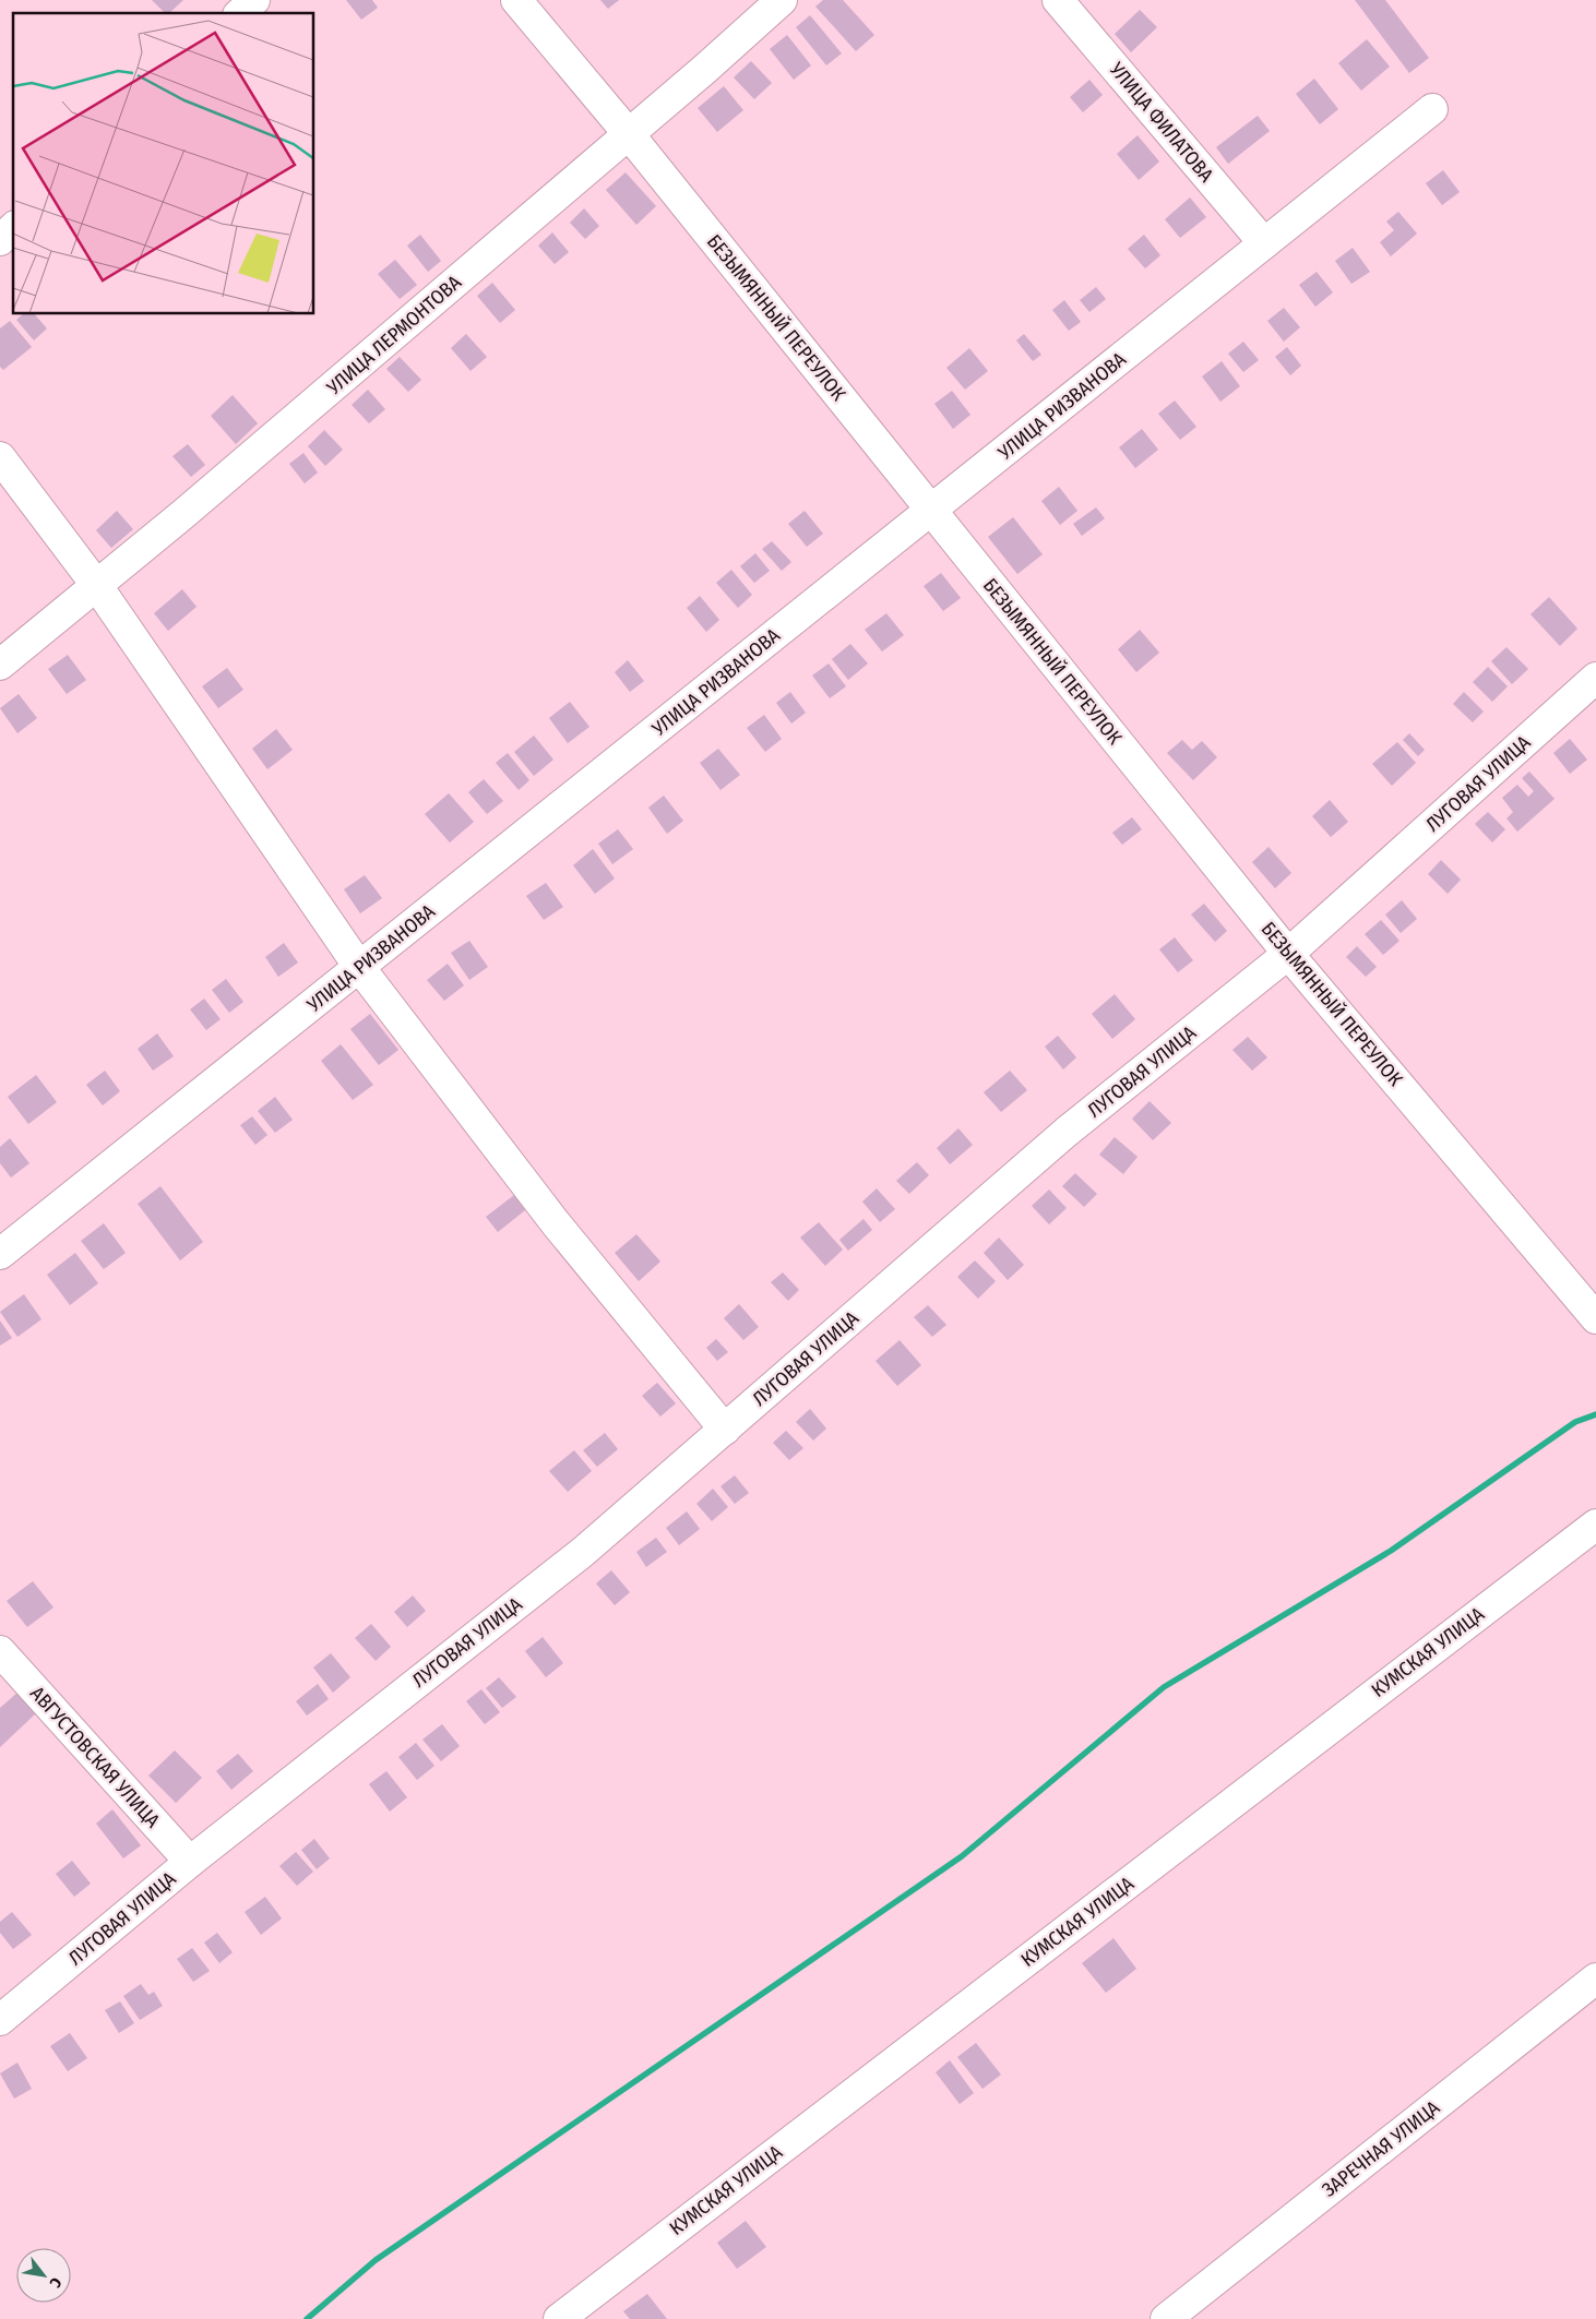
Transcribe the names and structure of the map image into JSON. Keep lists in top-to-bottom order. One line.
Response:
{"streets":{"street":["УЛИЦА ФИЛАТОВА","БЕЗЫМЯННЫЙ ПЕРЕУЛОК","УЛИЦА ЛЕРМОНТОВА","УЛИЦА РИЗВАНОВА","ЛУГОВАЯ УЛИЦА","КУМСКАЯ УЛИЦА","АВГУСТОВСКАЯ УЛИЦА","ЗАРЕЧНАЯ УЛИЦА"]},"crossings":[["УЛИЦА ФИЛАТОВА","УЛИЦА РИЗВАНОВА"],["БЕЗЫМЯННЫЙ ПЕРЕУЛОК","УЛИЦА ЛЕРМОНТОВА"],["БЕЗЫМЯННЫЙ ПЕРЕУЛОК","УЛИЦА РИЗВАНОВА"],["БЕЗЫМЯННЫЙ ПЕРЕУЛОК","ЛУГОВАЯ УЛИЦА"],["ЛУГОВАЯ УЛИЦА","АВГУСТОВСКАЯ УЛИЦА"]],"north":"bottom right"}
